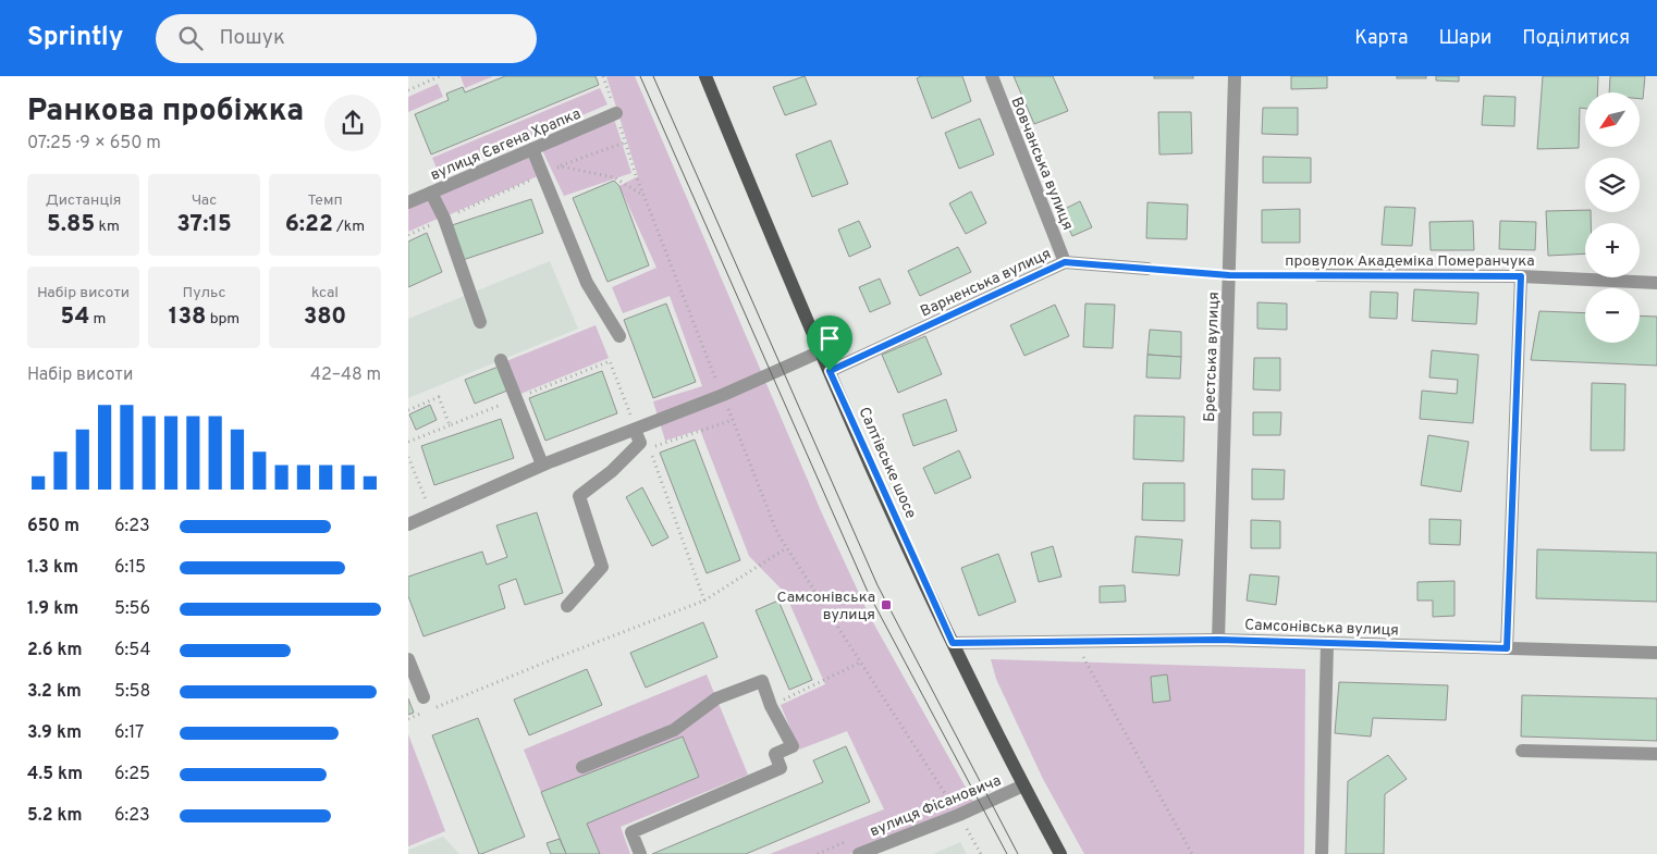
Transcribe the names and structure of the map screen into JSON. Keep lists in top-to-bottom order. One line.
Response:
{"streets":{"main road":["Салтівське шосе"],"street":["вулиця Євгена Храпка","Вовчанська вулиця","провулок Академіка Померанчука","Варненська вулиця","Брестська вулиця","Самсонівська вулиця","вулиця Фісановича"]},"crossings":[["Вовчанська вулиця","Варненська вулиця"],["провулок Академіка Померанчука","Брестська вулиця"],["Варненська вулиця","Салтівське шосе"],["Брестська вулиця","Самсонівська вулиця"],["Салтівське шосе","Самсонівська вулиця"],["Салтівське шосе","вулиця Фісановича"]],"places":{"transit":["Самсонівська вулиця"]},"north":"bottom left","page":{"header":"Sprintly","search":"Пошук","nav":["Карта","Шари","Поділитися"],"heading":["Ранкова пробіжка","07:25 · 9 × 650 m"],"map_buttons":["+","−"],"stats":[["Дистанція","5.85 km"],["Час","37:15"],["Темп","6:22 /km"],["Набір висоти","54 m"],["Пульс","138 bpm"],["kcal","380"]],"chart":["Набір висоти","42–48 m"],"list":[{"name":"650 m","note":"6:23"},{"name":"1.3 km","note":"6:15"},{"name":"1.9 km","note":"5:56"},{"name":"2.6 km","note":"6:54"},{"name":"3.2 km","note":"5:58"},{"name":"3.9 km","note":"6:17"},{"name":"4.5 km","note":"6:25"},{"name":"5.2 km","note":"6:23"}]}}
